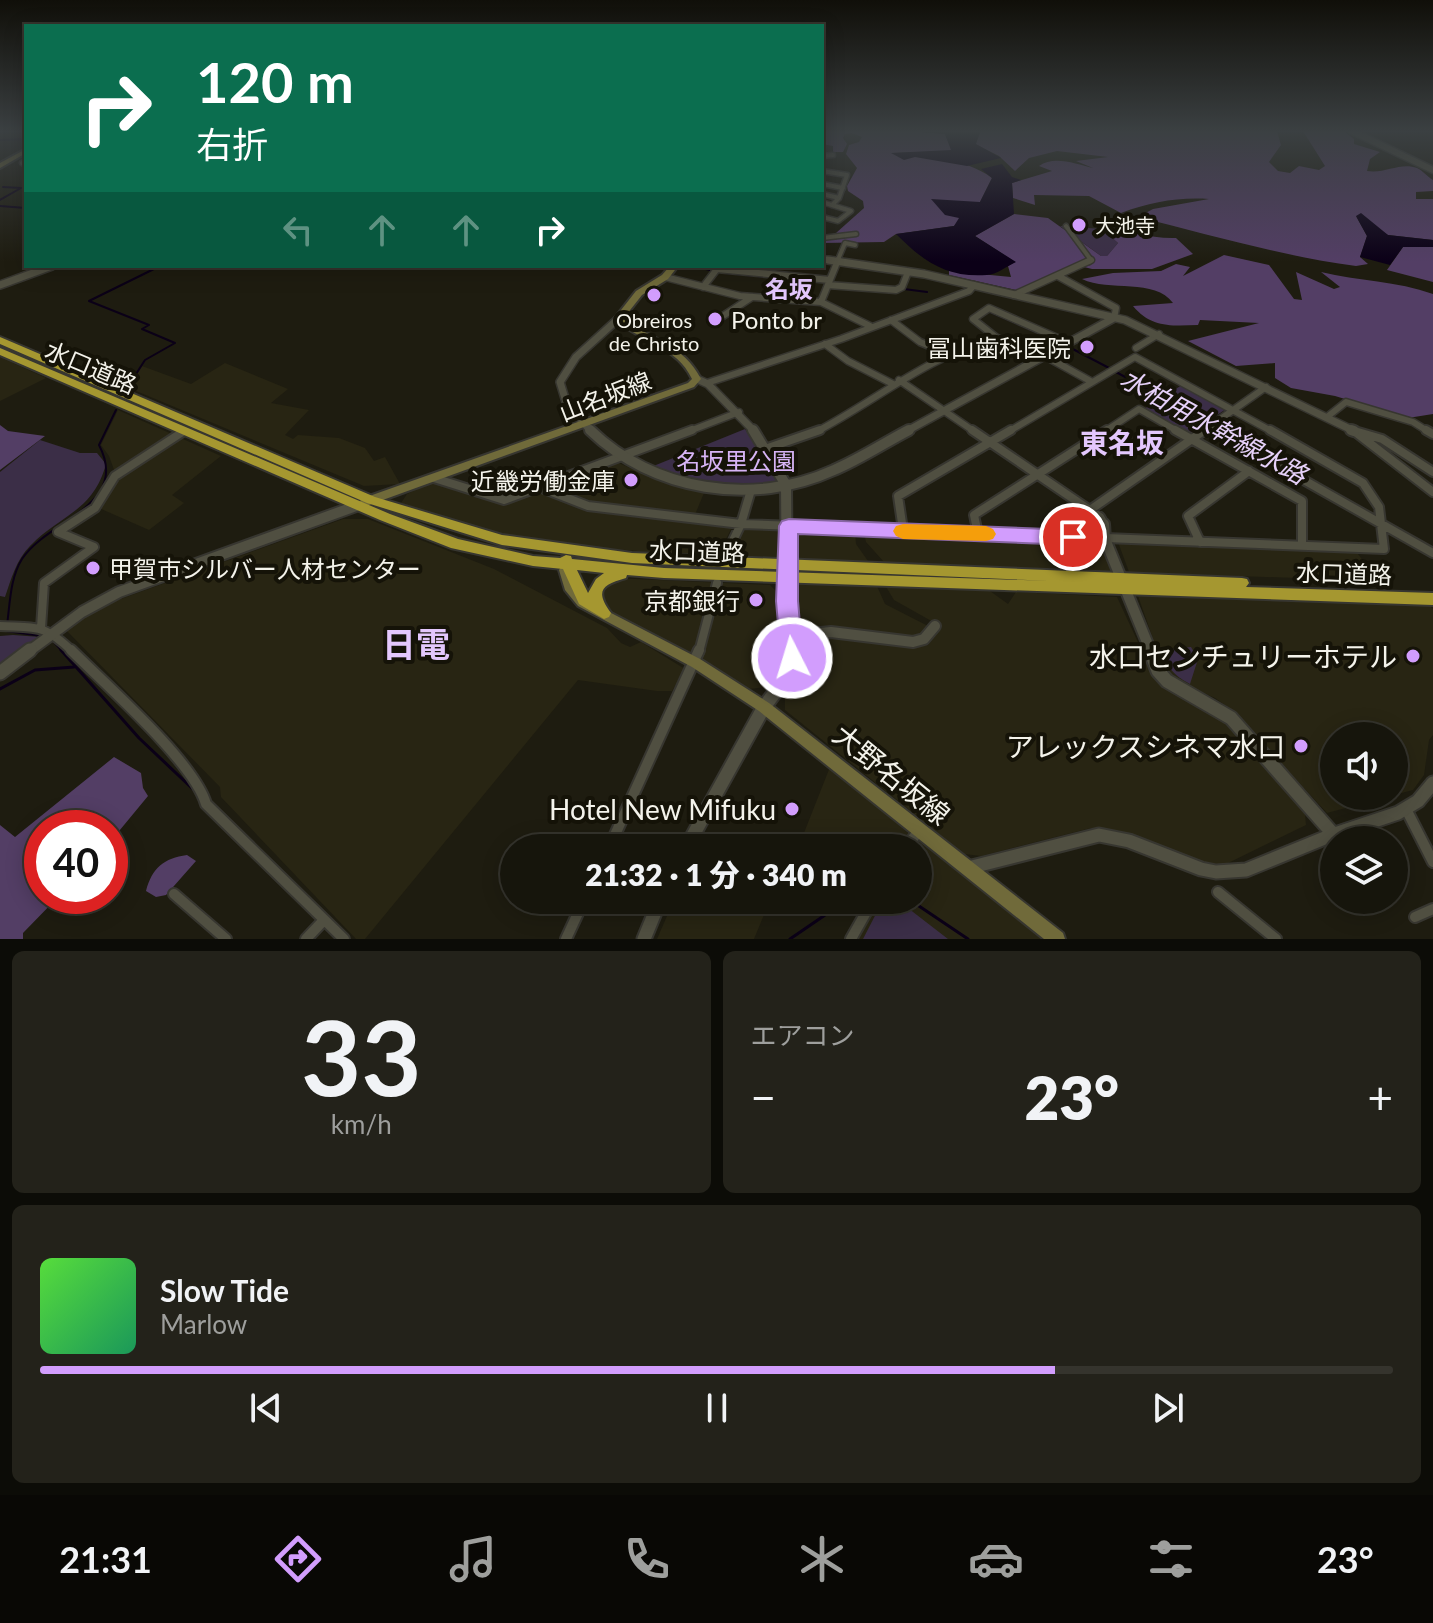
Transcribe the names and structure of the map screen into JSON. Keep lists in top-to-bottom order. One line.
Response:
{"streets":{"highway":["水口道路"],"main road":["山名坂線","大野名坂線"]},"crossings":[["水口道路","山名坂線"]],"districts":["名坂","東名坂","日電"],"water":["水柏用水幹線水路"],"parks":["名坂里公園"],"places":["大池寺","Obreiros de Christo","Ponto br","冨山歯科医院","近畿労働金庫","甲賀市シルバー人材センター","京都銀行","水口センチュリーホテル","アレックスシネマ水口","Hotel New Mifuku"],"page":{"turn":["120 m","右折"],"limit":"40","trip":"21:32 · 1 分 · 340 m","tile":[["33","km/h"],"エアコン"],"heat":["−","23°","+"],"song":["Slow Tide","Marlow"],"tabs":["21:31","23°"]}}
